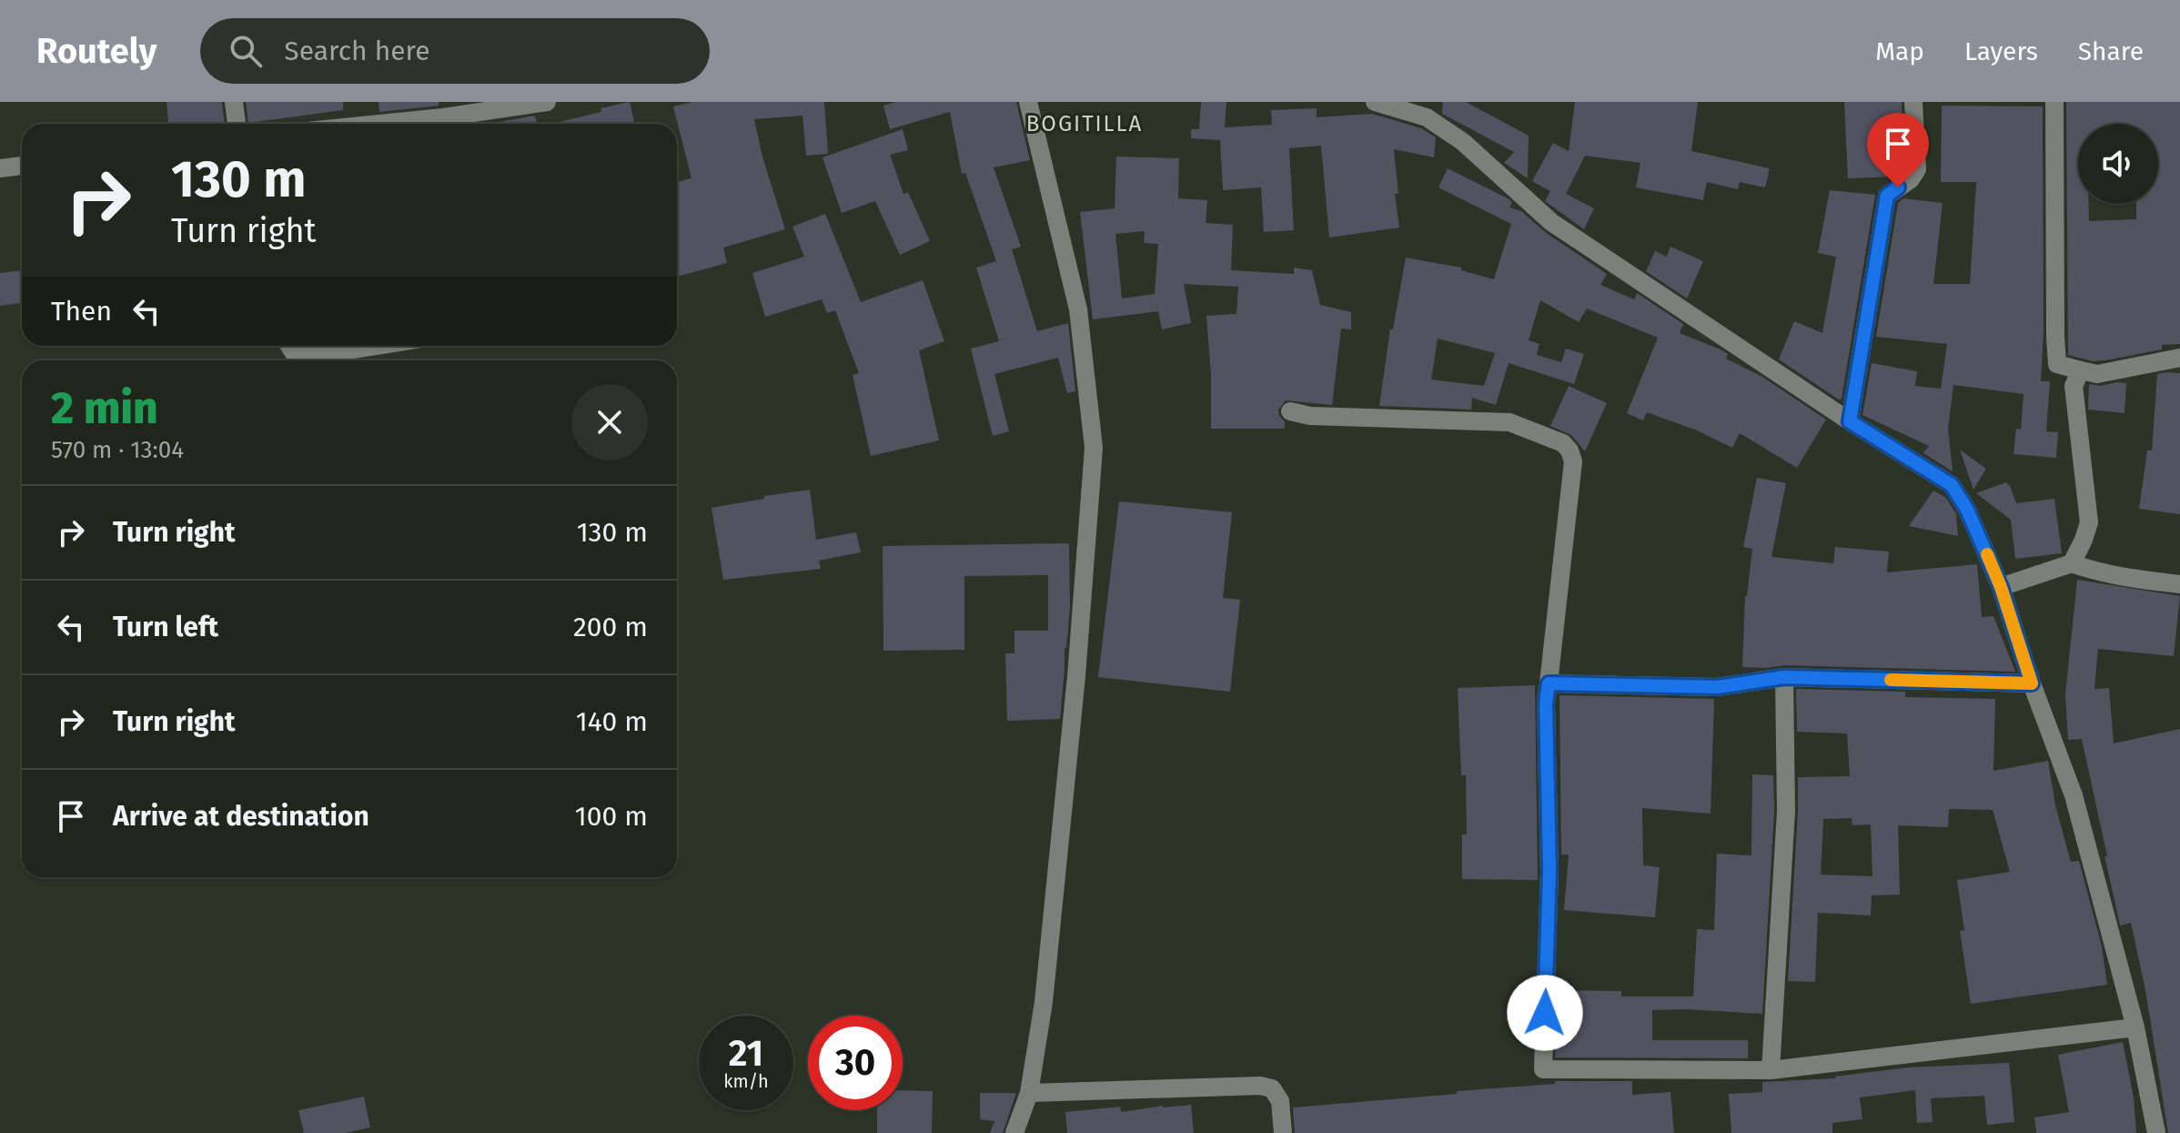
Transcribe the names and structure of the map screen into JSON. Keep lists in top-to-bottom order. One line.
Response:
{"districts":["BOGITILLA"],"page":{"header":"Routely","search":"Search here","nav":["Map","Layers","Share"],"turn":["130 m","Turn right"],"then":"Then","heading":["2 min","570 m · 13:04"],"list":[{"name":"Turn right","value":"130 m"},{"name":"Turn left","value":"200 m"},{"name":"Turn right","value":"140 m"},{"name":"Arrive at destination","value":"100 m"}],"speed":"21 km/h","limit":"30"}}
